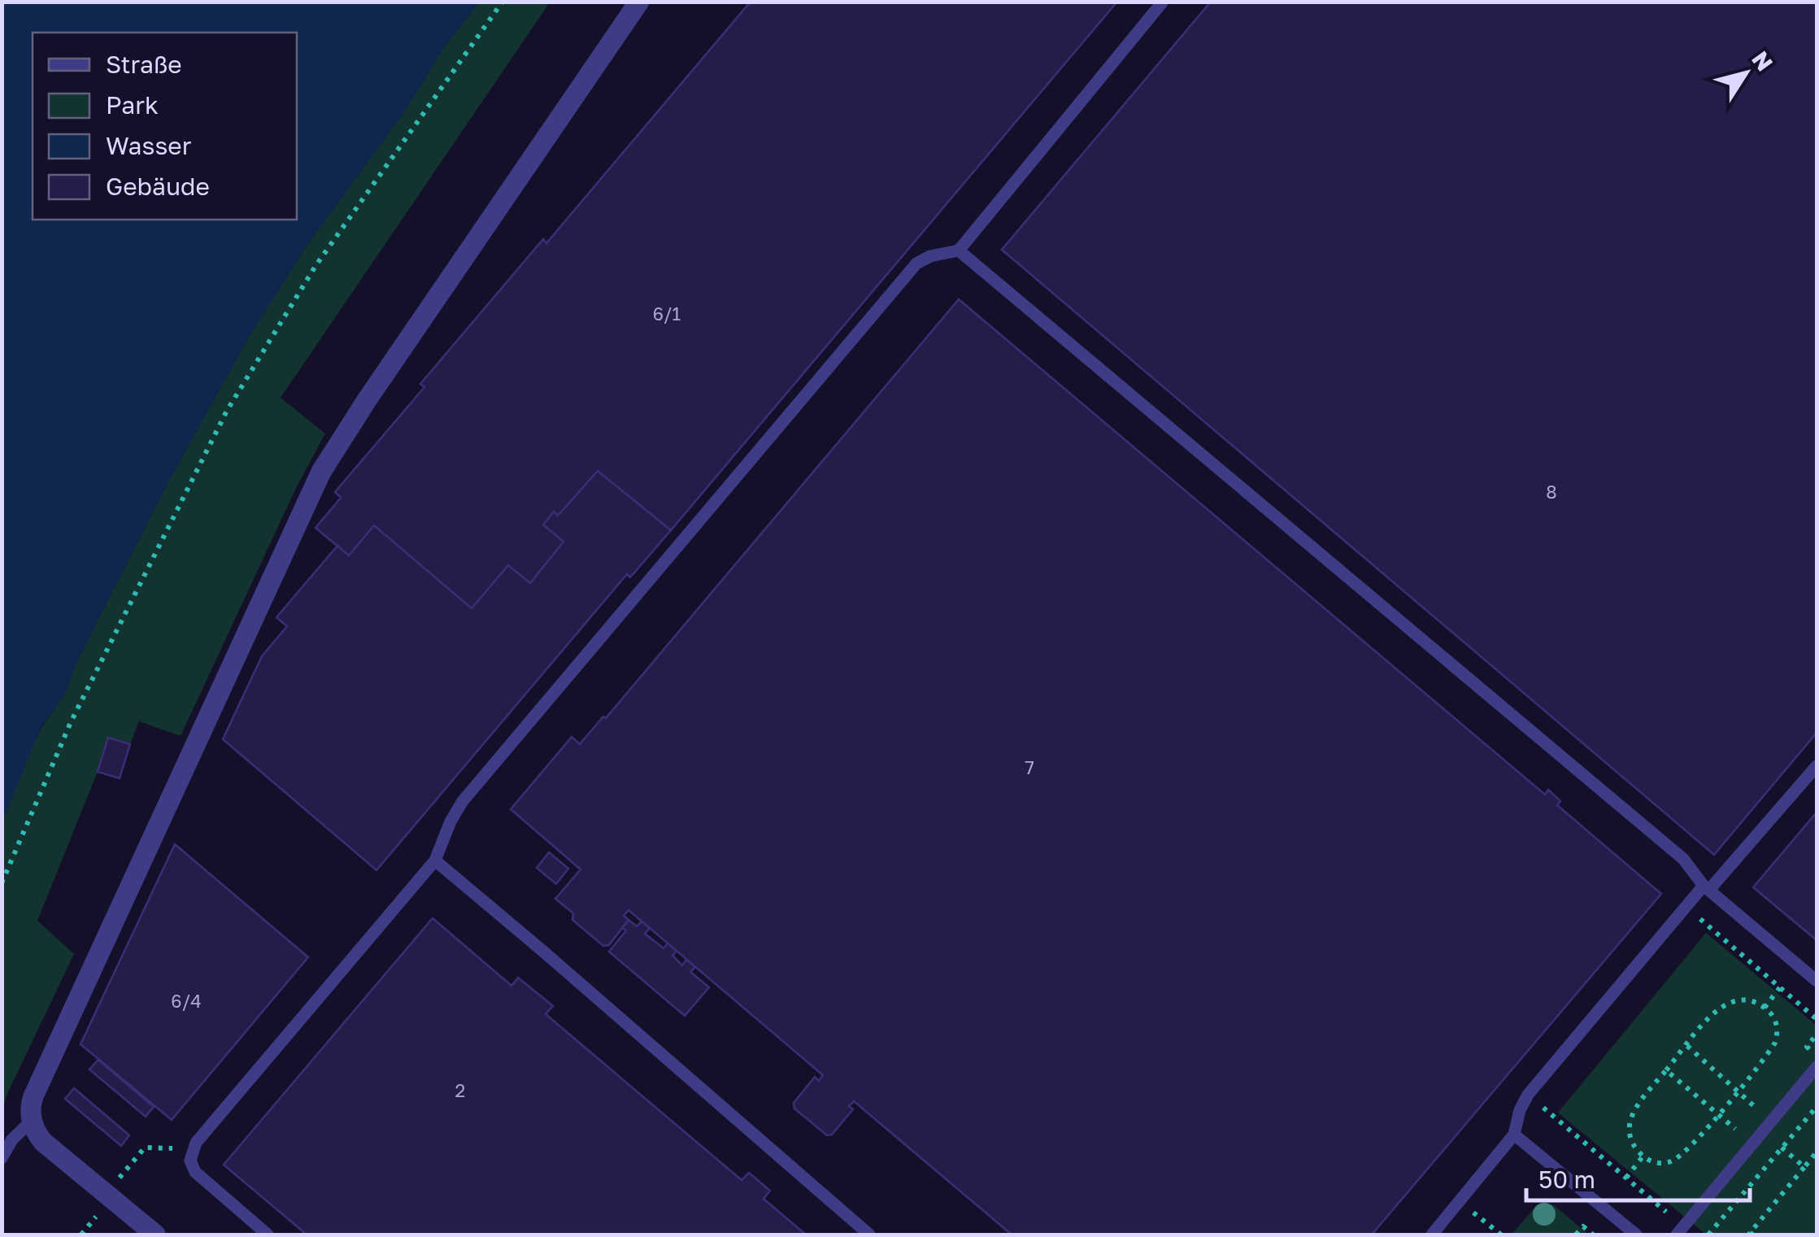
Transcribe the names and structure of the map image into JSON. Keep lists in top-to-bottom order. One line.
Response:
{"house_numbers":["6/1","8","7","6/4","2"],"legend":["Straße","Park","Wasser","Gebäude"],"scale_bar":"50 m","north":"top right"}
